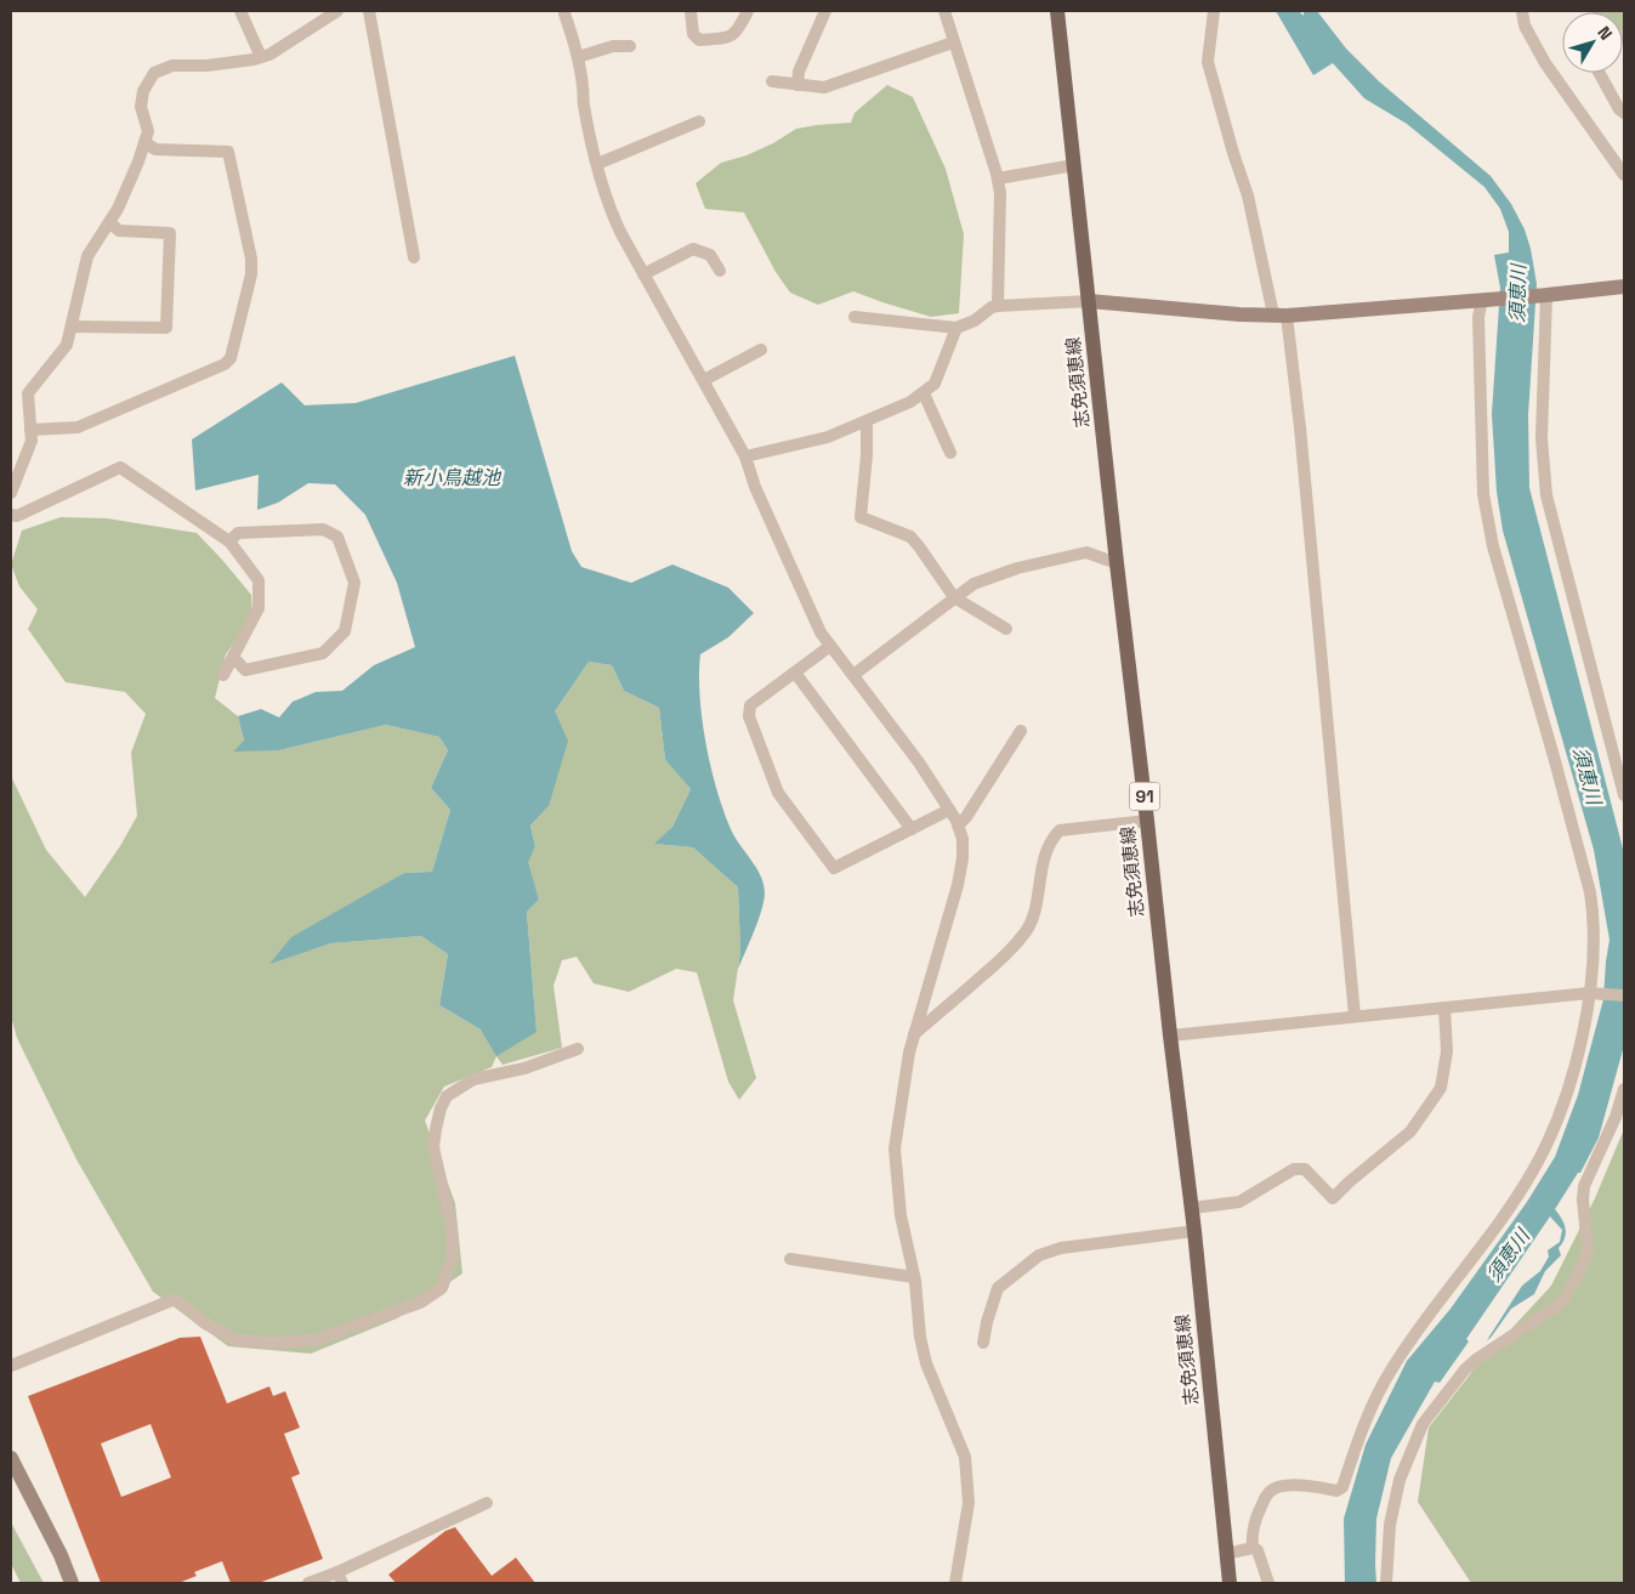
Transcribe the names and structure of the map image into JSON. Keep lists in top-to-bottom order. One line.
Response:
{"streets":{"main road":["志免須恵線","91"]},"water":["須恵川","新小鳥越池"],"north":"top right"}
